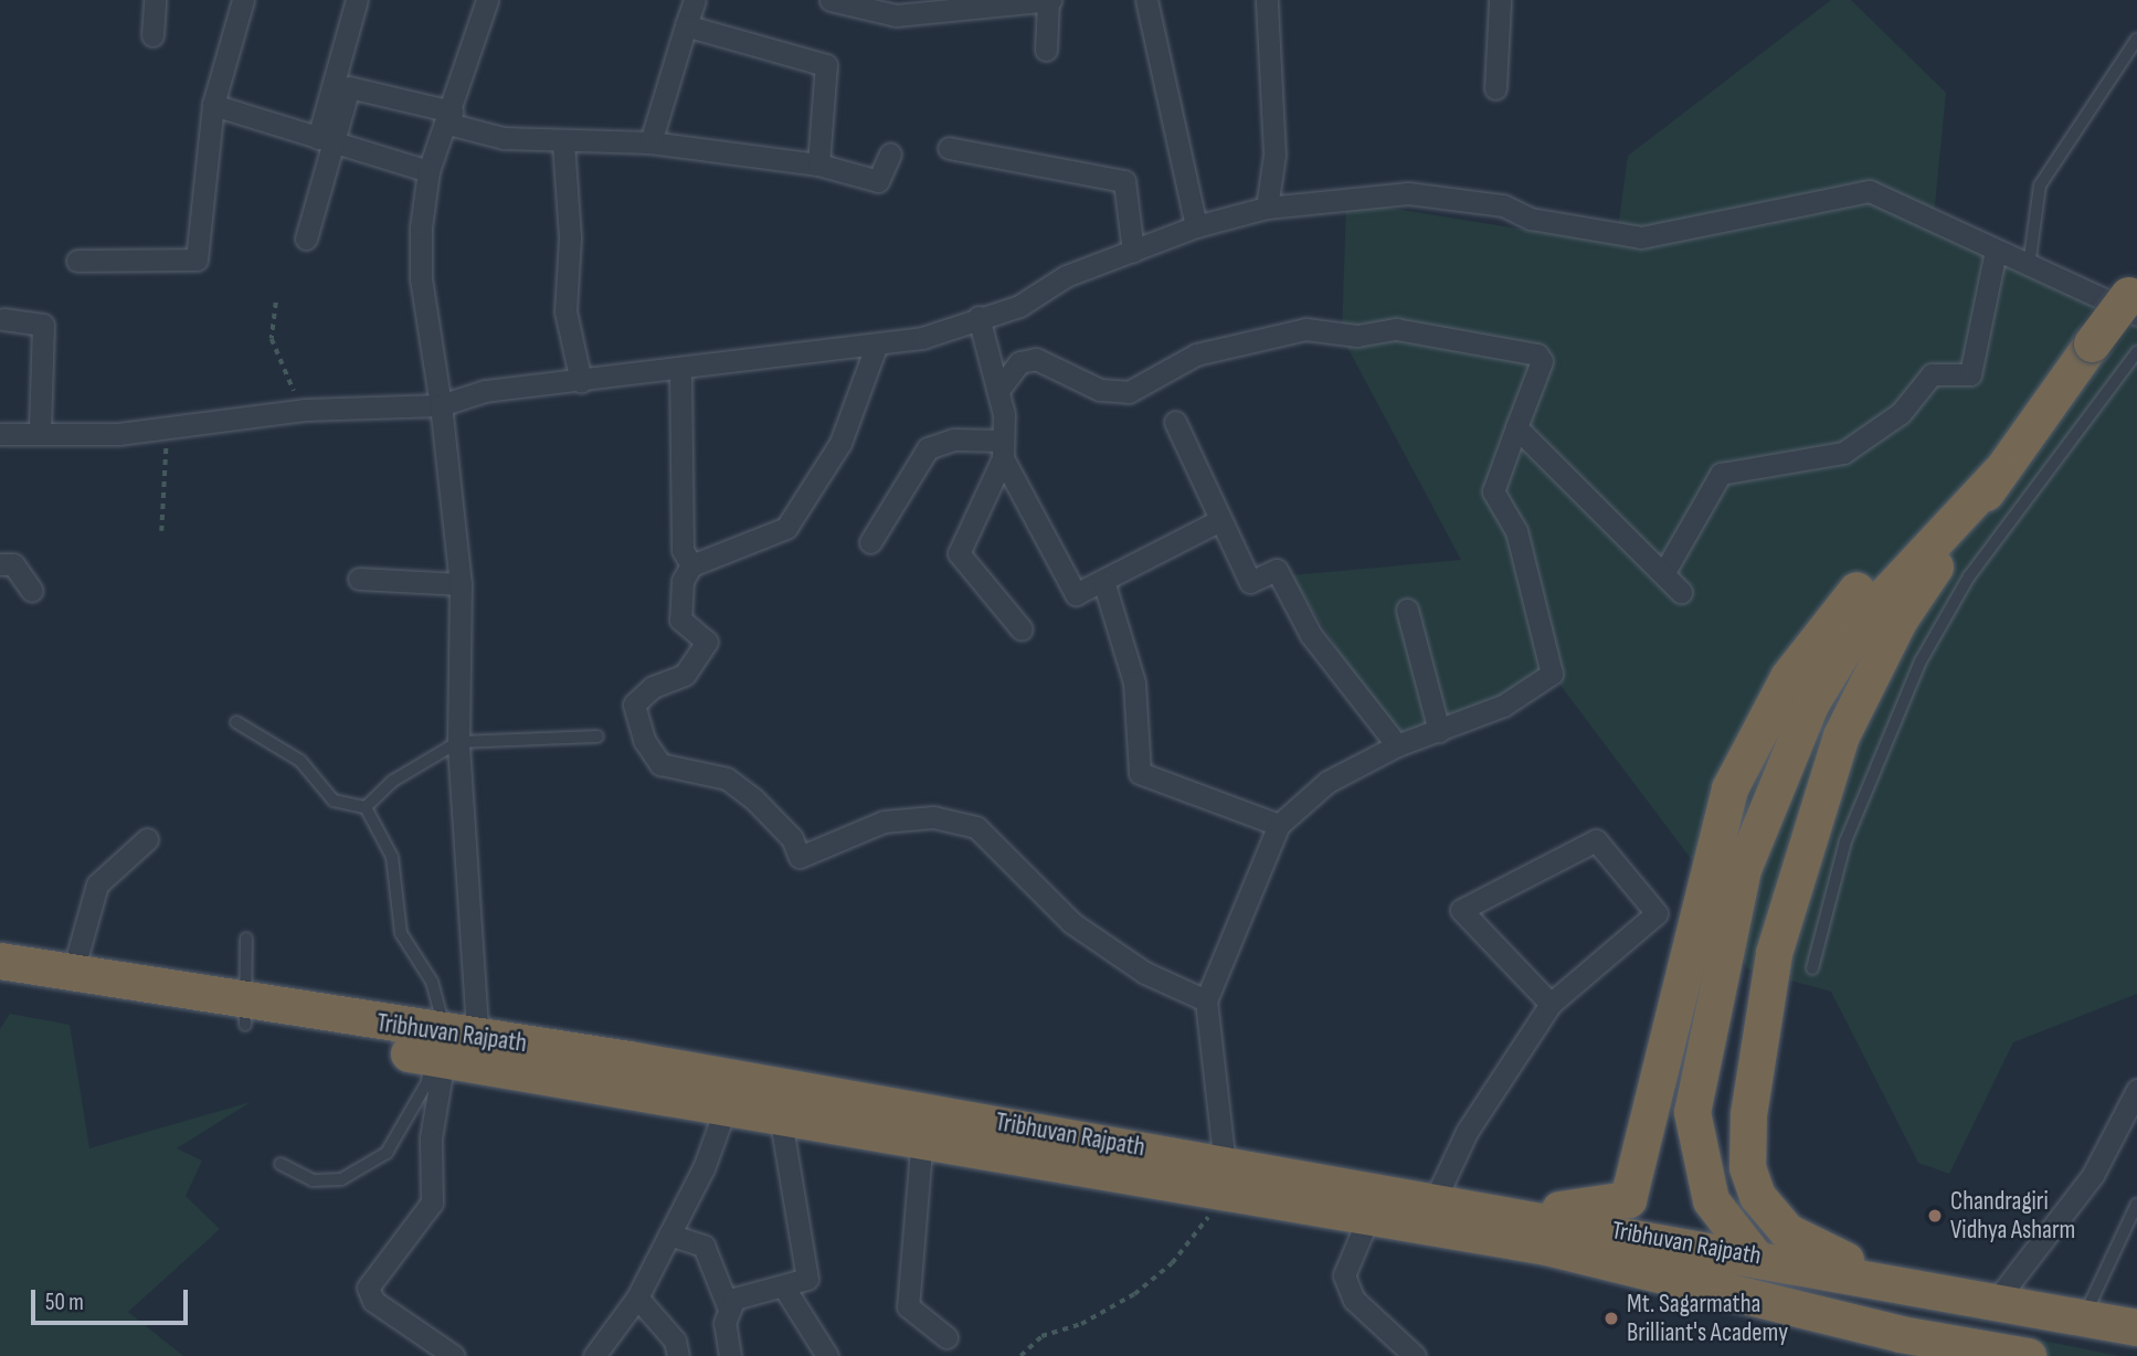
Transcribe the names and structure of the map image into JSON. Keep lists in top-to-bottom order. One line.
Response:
{"streets":{"highway":["Tribhuvan Rajpath"]},"places":["Chandragiri Vidhya Asharm","Mt. Sagarmatha Brilliant's Academy"],"scale_bar":"50 m"}
